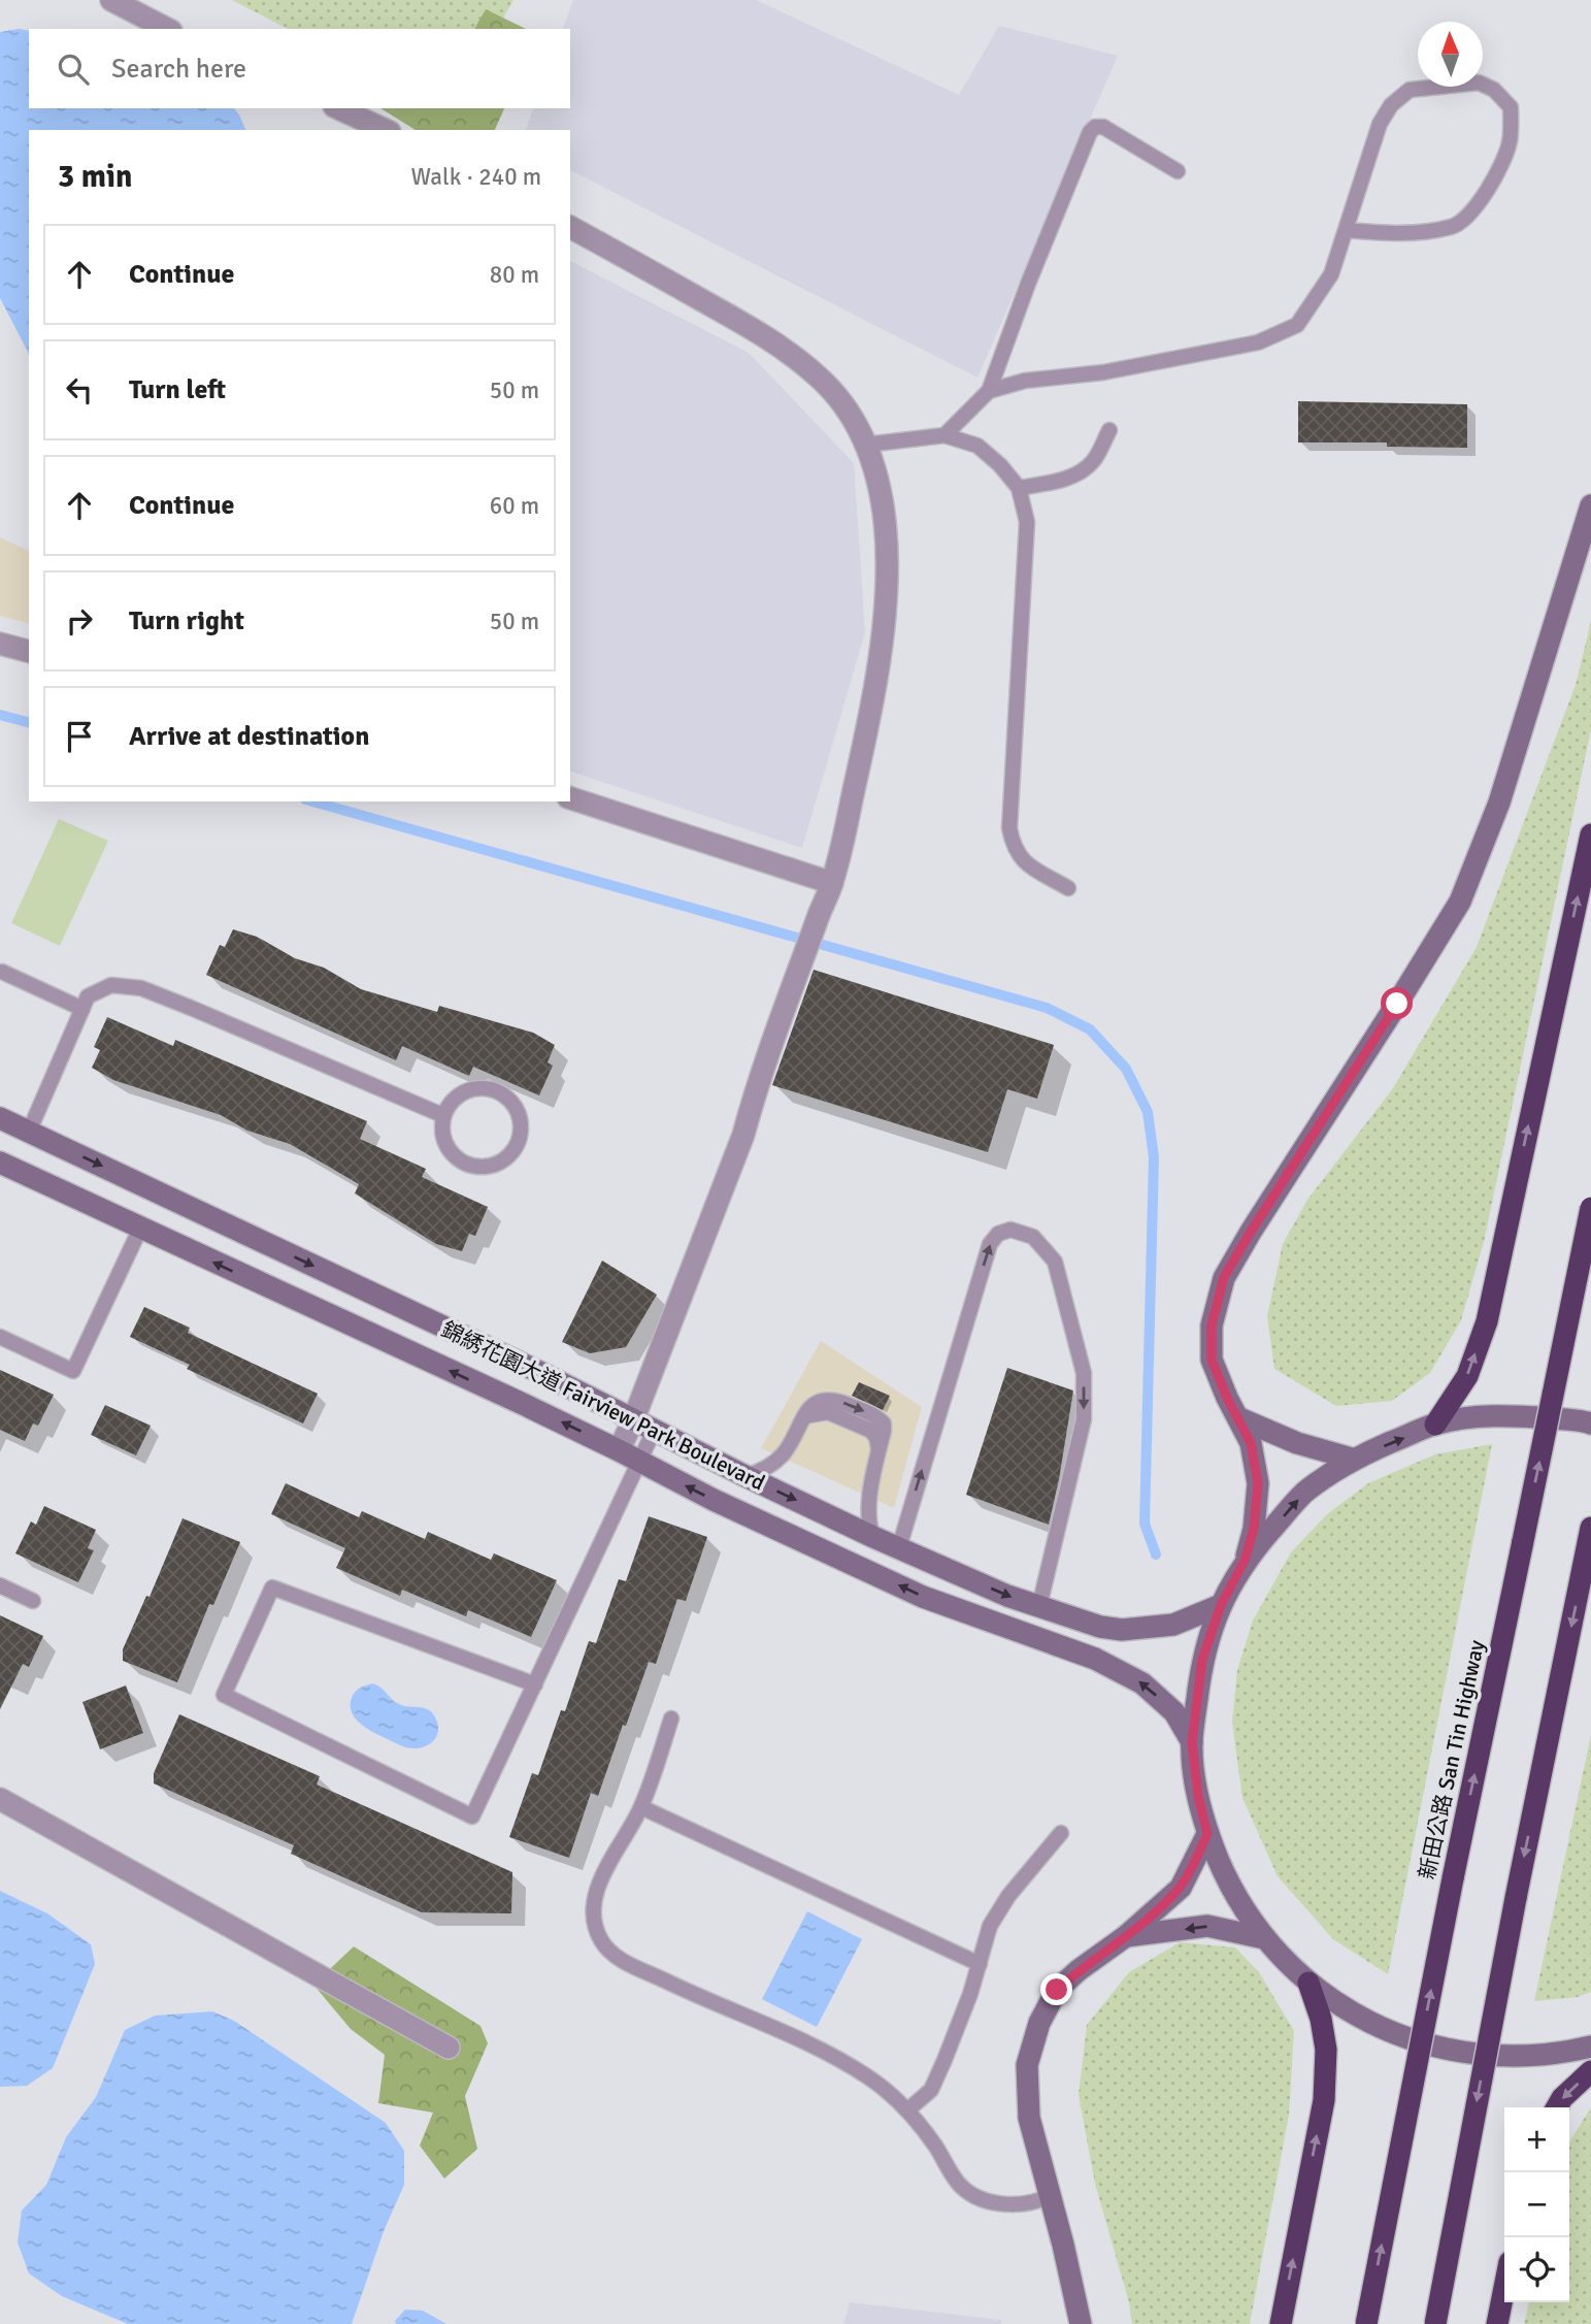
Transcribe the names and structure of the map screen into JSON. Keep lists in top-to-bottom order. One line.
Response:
{"streets":{"highway":["新田公路 San Tin Highway"],"main road":["錦綉花園大道 Fairview Park Boulevard"]},"north":"top","page":{"search":"Search here","heading":["3 min","Walk · 240 m"],"list":[["Continue","80 m"],["Turn left","50 m"],["Continue","60 m"],["Turn right","50 m"],"Arrive at destination"],"map_buttons":["+","−"]}}
